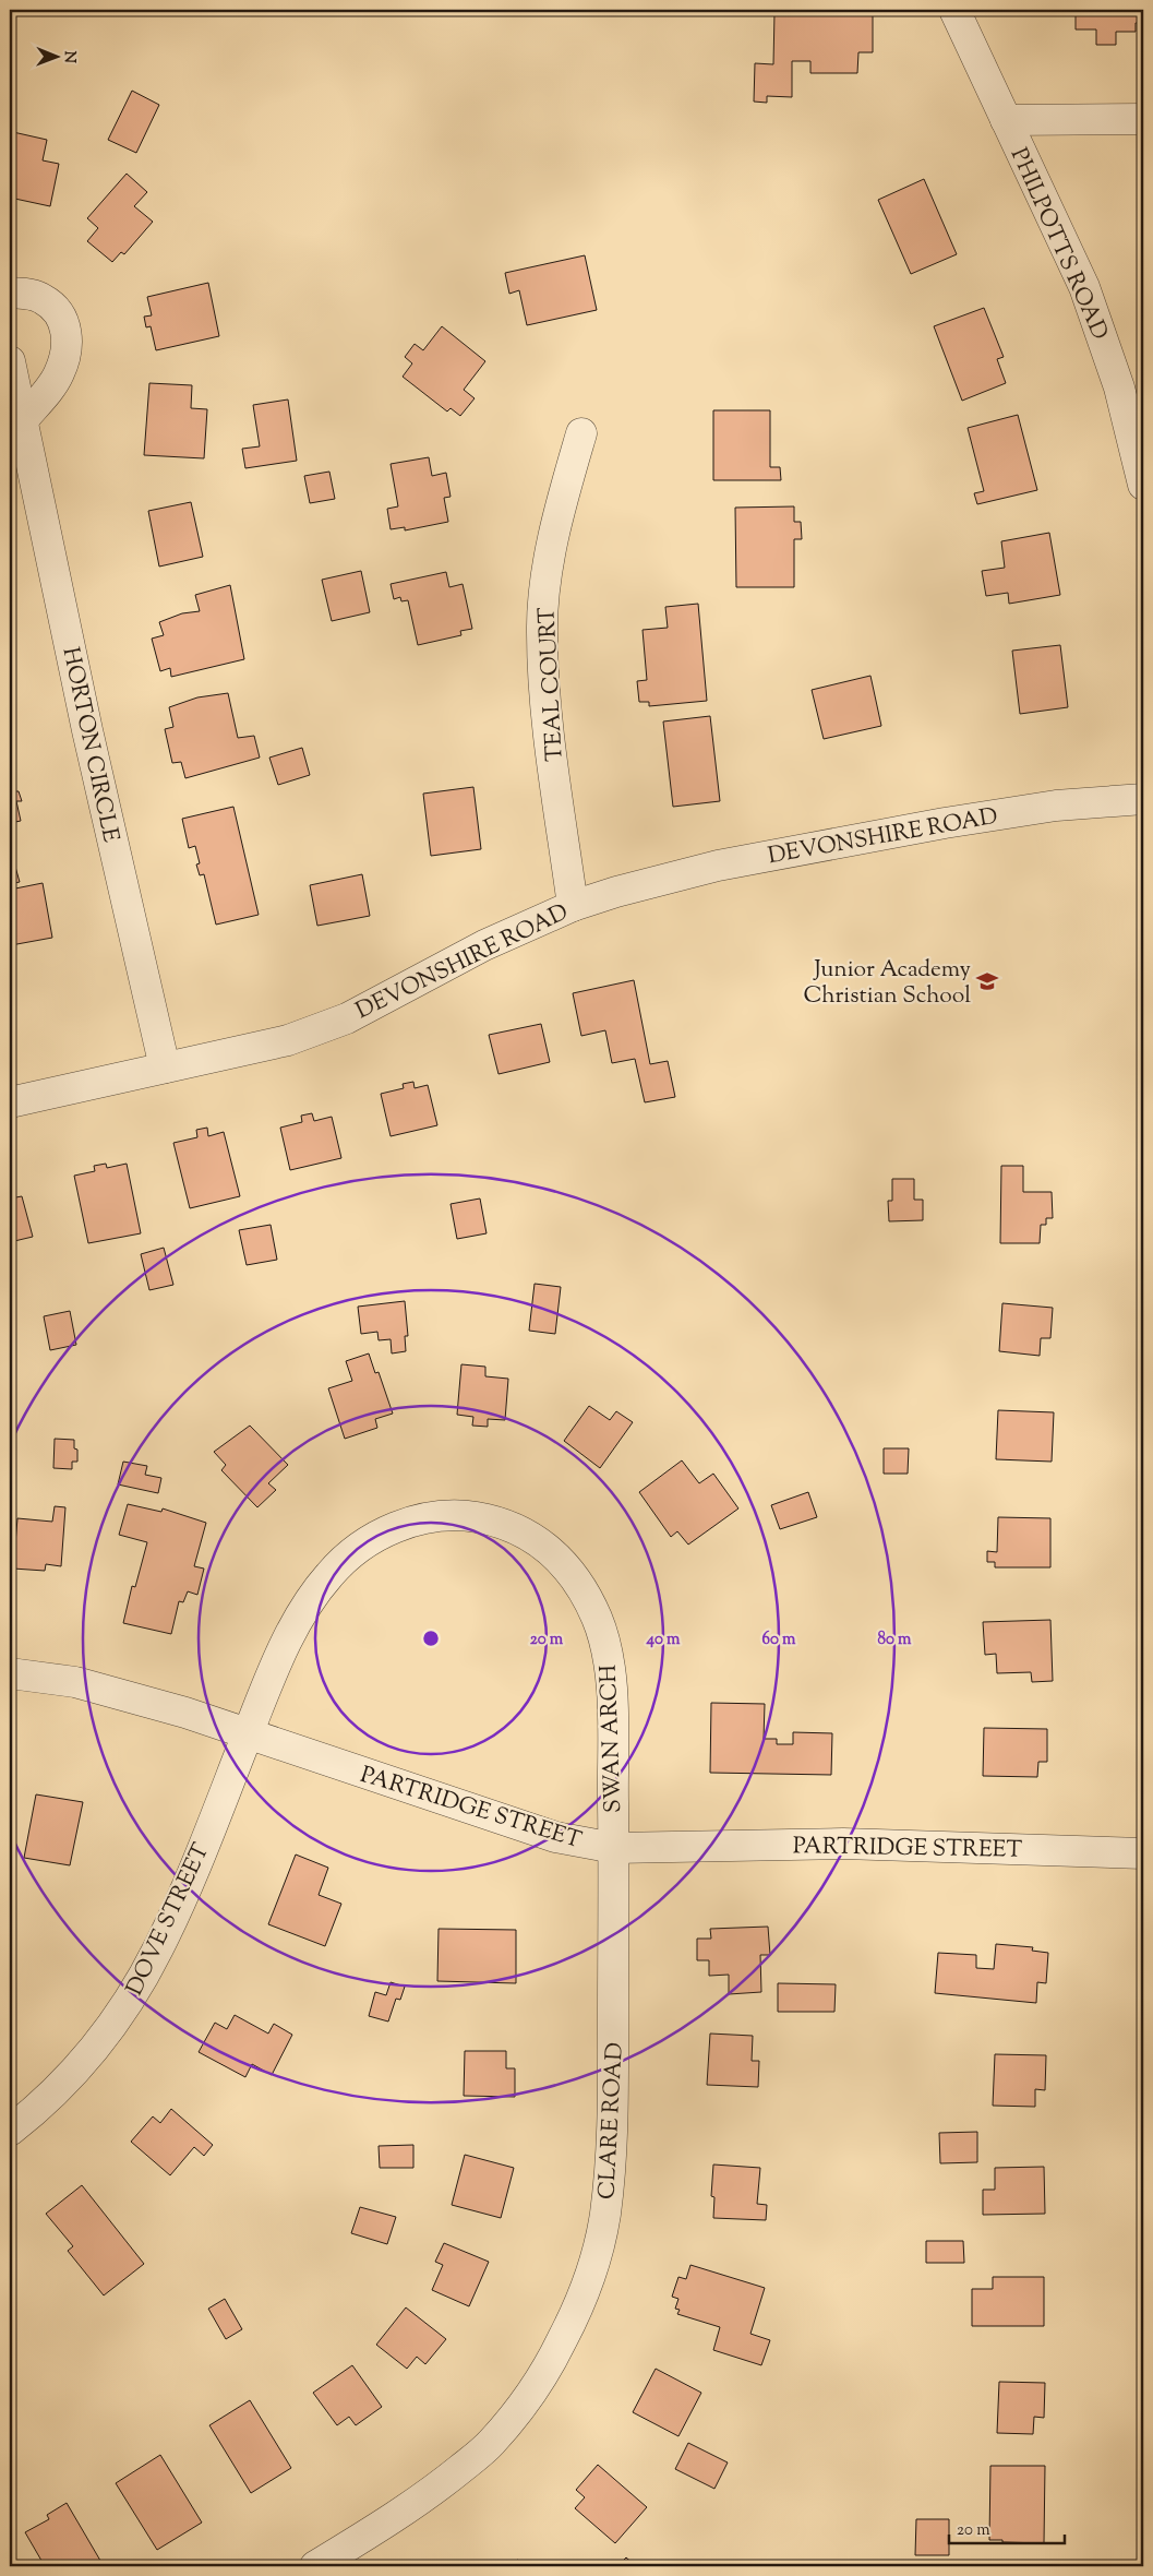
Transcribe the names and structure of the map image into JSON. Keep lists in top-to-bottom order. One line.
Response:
{"streets":{"street":["PHILPOTTS ROAD","TEAL COURT","HORTON CIRCLE","DEVONSHIRE ROAD","SWAN ARCH","PARTRIDGE STREET","DOVE STREET","CLARE ROAD"]},"crossings":[["TEAL COURT","DEVONSHIRE ROAD"],["HORTON CIRCLE","DEVONSHIRE ROAD"],["SWAN ARCH","PARTRIDGE STREET"],["SWAN ARCH","DOVE STREET"],["SWAN ARCH","CLARE ROAD"],["PARTRIDGE STREET","DOVE STREET"],["PARTRIDGE STREET","CLARE ROAD"]],"places":{"school or university":["Junior Academy Christian School"]},"scale_bar":"20 m","north":"right","rings":["20 m","40 m","60 m","80 m"]}
